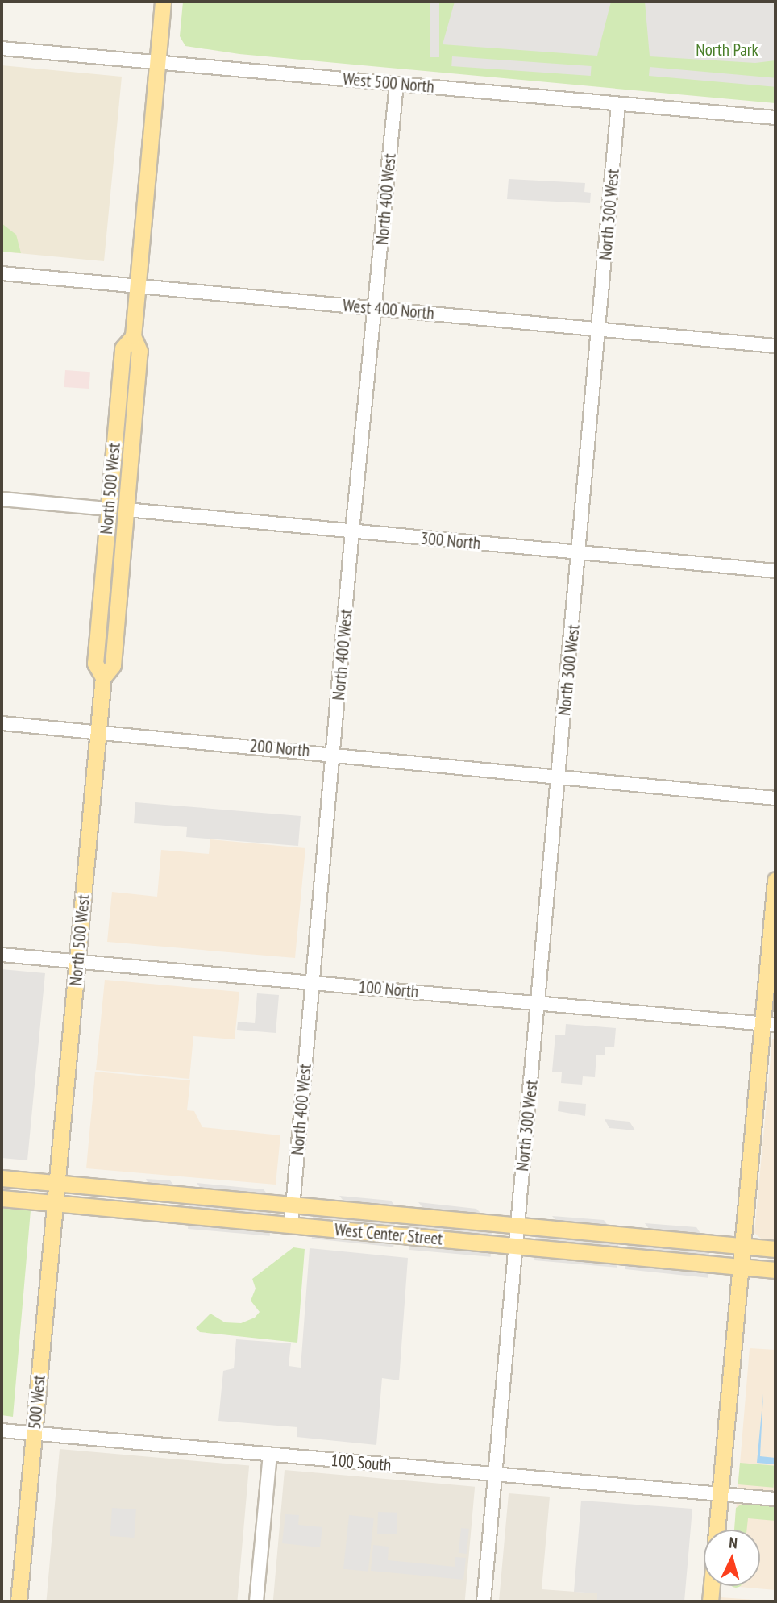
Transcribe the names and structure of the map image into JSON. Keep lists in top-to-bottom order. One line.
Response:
{"streets":{"main road":["North 500 West","West Center Street","500 West"],"street":["West 500 North","North 400 West","North 300 West","West 400 North","300 North","200 North","100 North","100 South"]},"crossings":[["West 500 North","North 400 West"],["West 500 North","North 300 West"],["West 500 North","North 500 West"],["North 400 West","West 400 North"],["North 400 West","300 North"],["North 400 West","200 North"],["North 400 West","100 North"],["North 400 West","West Center Street"],["North 300 West","West 400 North"],["North 300 West","300 North"],["North 300 West","200 North"],["North 300 West","100 North"],["North 300 West","West Center Street"],["North 300 West","100 South"],["West 400 North","North 500 West"],["North 500 West","300 North"],["North 500 West","200 North"],["North 500 West","100 North"],["North 500 West","West Center Street"],["North 500 West","500 West"],["West Center Street","500 West"],["500 West","100 South"]],"parks":["North Park"],"north":"top"}
